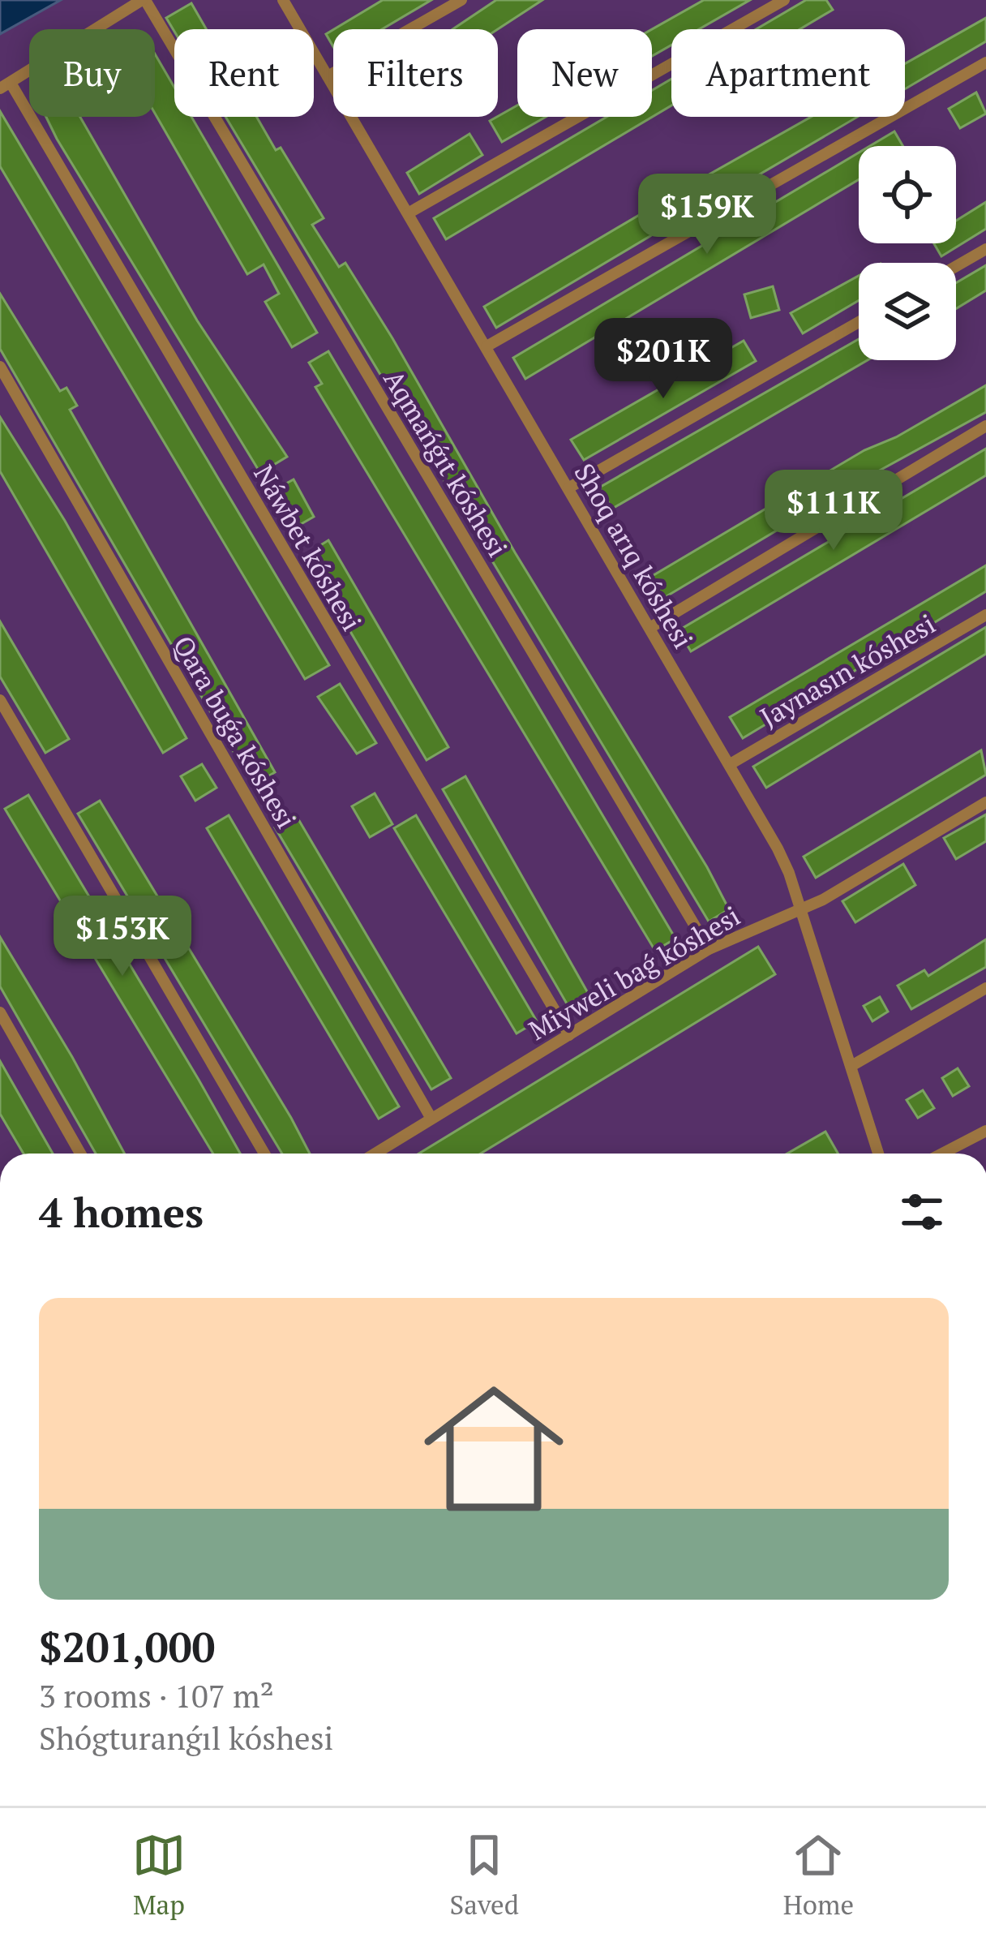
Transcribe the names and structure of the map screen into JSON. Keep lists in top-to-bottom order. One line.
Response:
{"streets":{"street":["Aqmańǵıt kóshesi","Náwbet kóshesi","Shoq arıq kóshesi","Jaynasın kóshesi","Qara buǵa kóshesi","Miyweli baǵ kóshesi"]},"crossings":[["Aqmańǵıt kóshesi","Miyweli baǵ kóshesi"],["Náwbet kóshesi","Miyweli baǵ kóshesi"],["Shoq arıq kóshesi","Jaynasın kóshesi"],["Shoq arıq kóshesi","Miyweli baǵ kóshesi"],["Qara buǵa kóshesi","Miyweli baǵ kóshesi"]],"page":{"chip":["Buy","Rent","Filters","New","Apartment"],"price":["$159K","$201K","$111K","$153K"],"heading":"4 homes","list":[{"name":"$201,000","note":"3 rooms · 107 m² · Shógturanǵıl kóshesi"}],"tabs":["Map","Saved","Home"]}}
